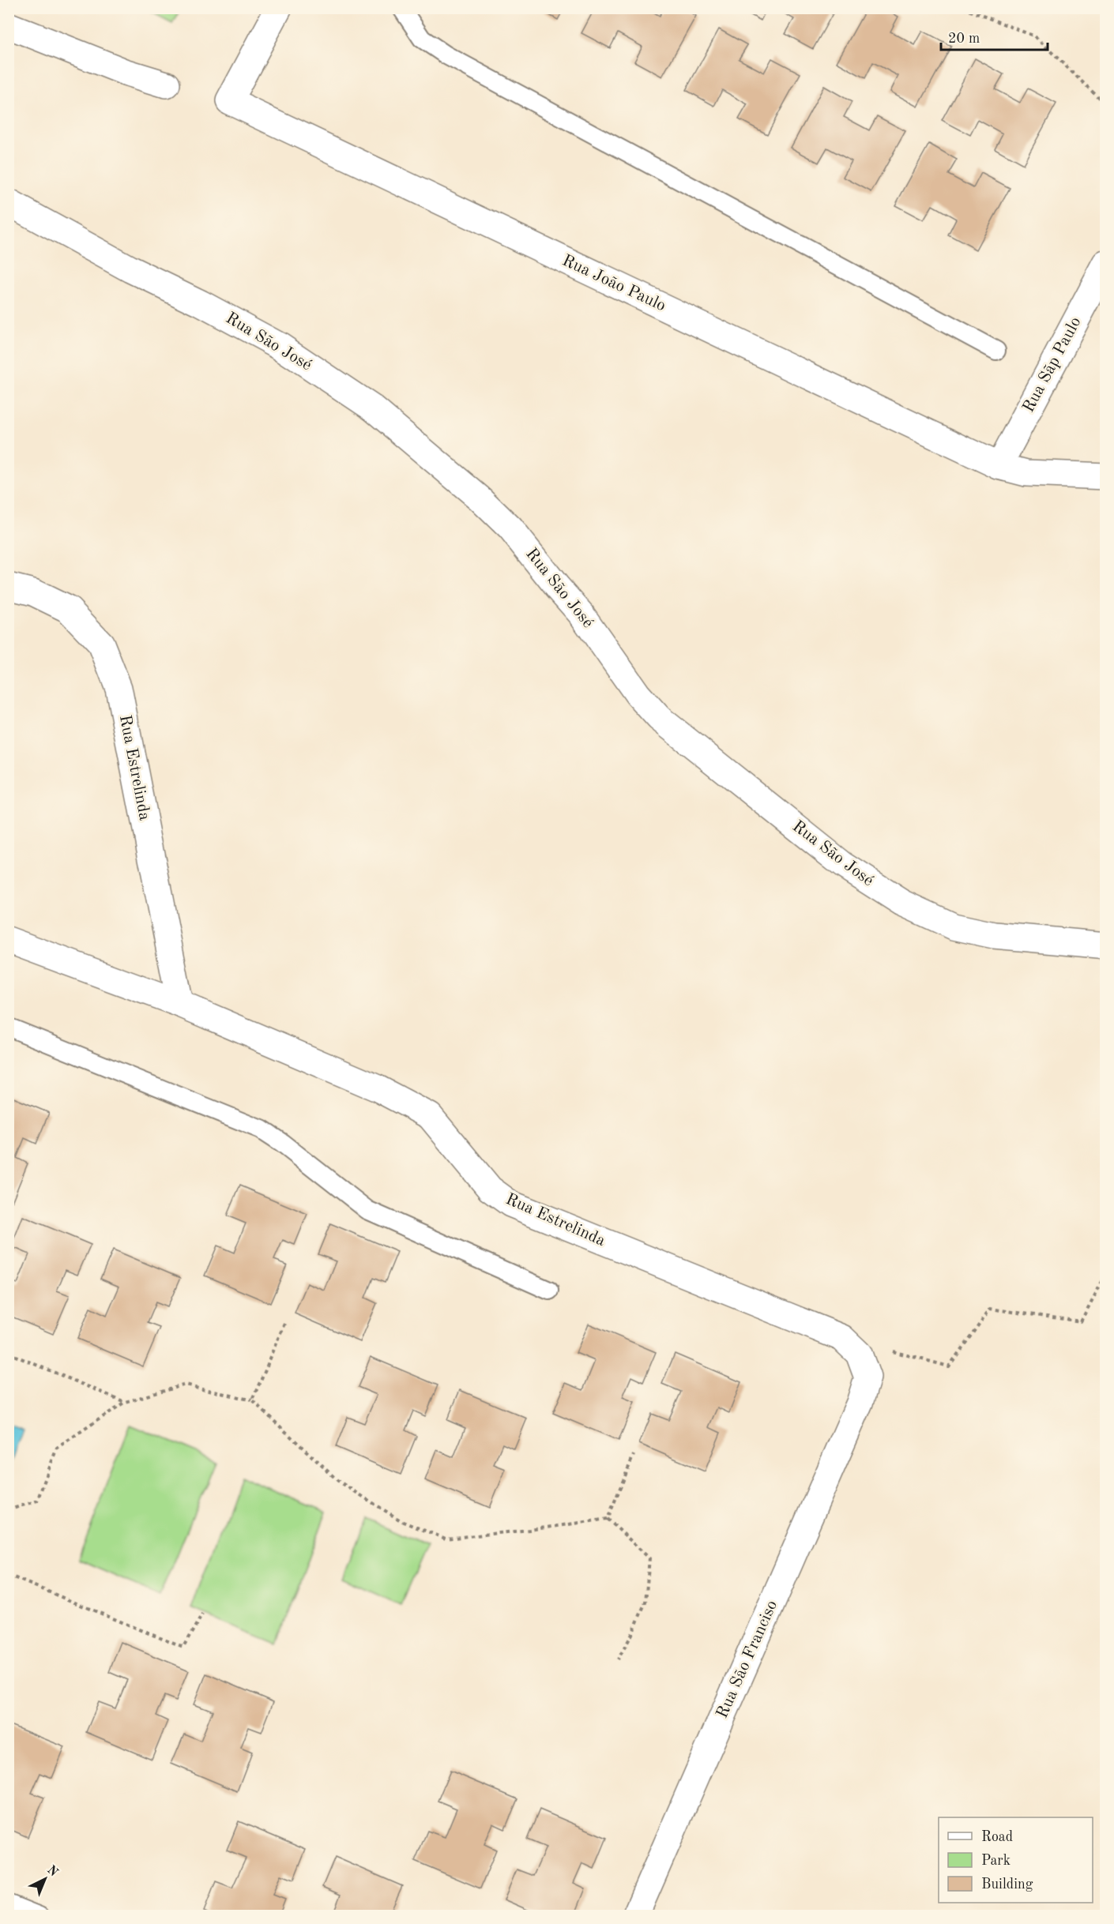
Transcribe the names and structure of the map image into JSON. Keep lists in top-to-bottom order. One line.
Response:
{"streets":{"street":["Rua João Paulo","Rua São José","Rua Sãp Paulo","Rua Estrelinda","Rua São Franciso"]},"crossings":[["Rua João Paulo","Rua Sãp Paulo"],["Rua Estrelinda","Rua São Franciso"]],"legend":["Road","Park","Building"],"scale_bar":"20 m","north":"top right"}
